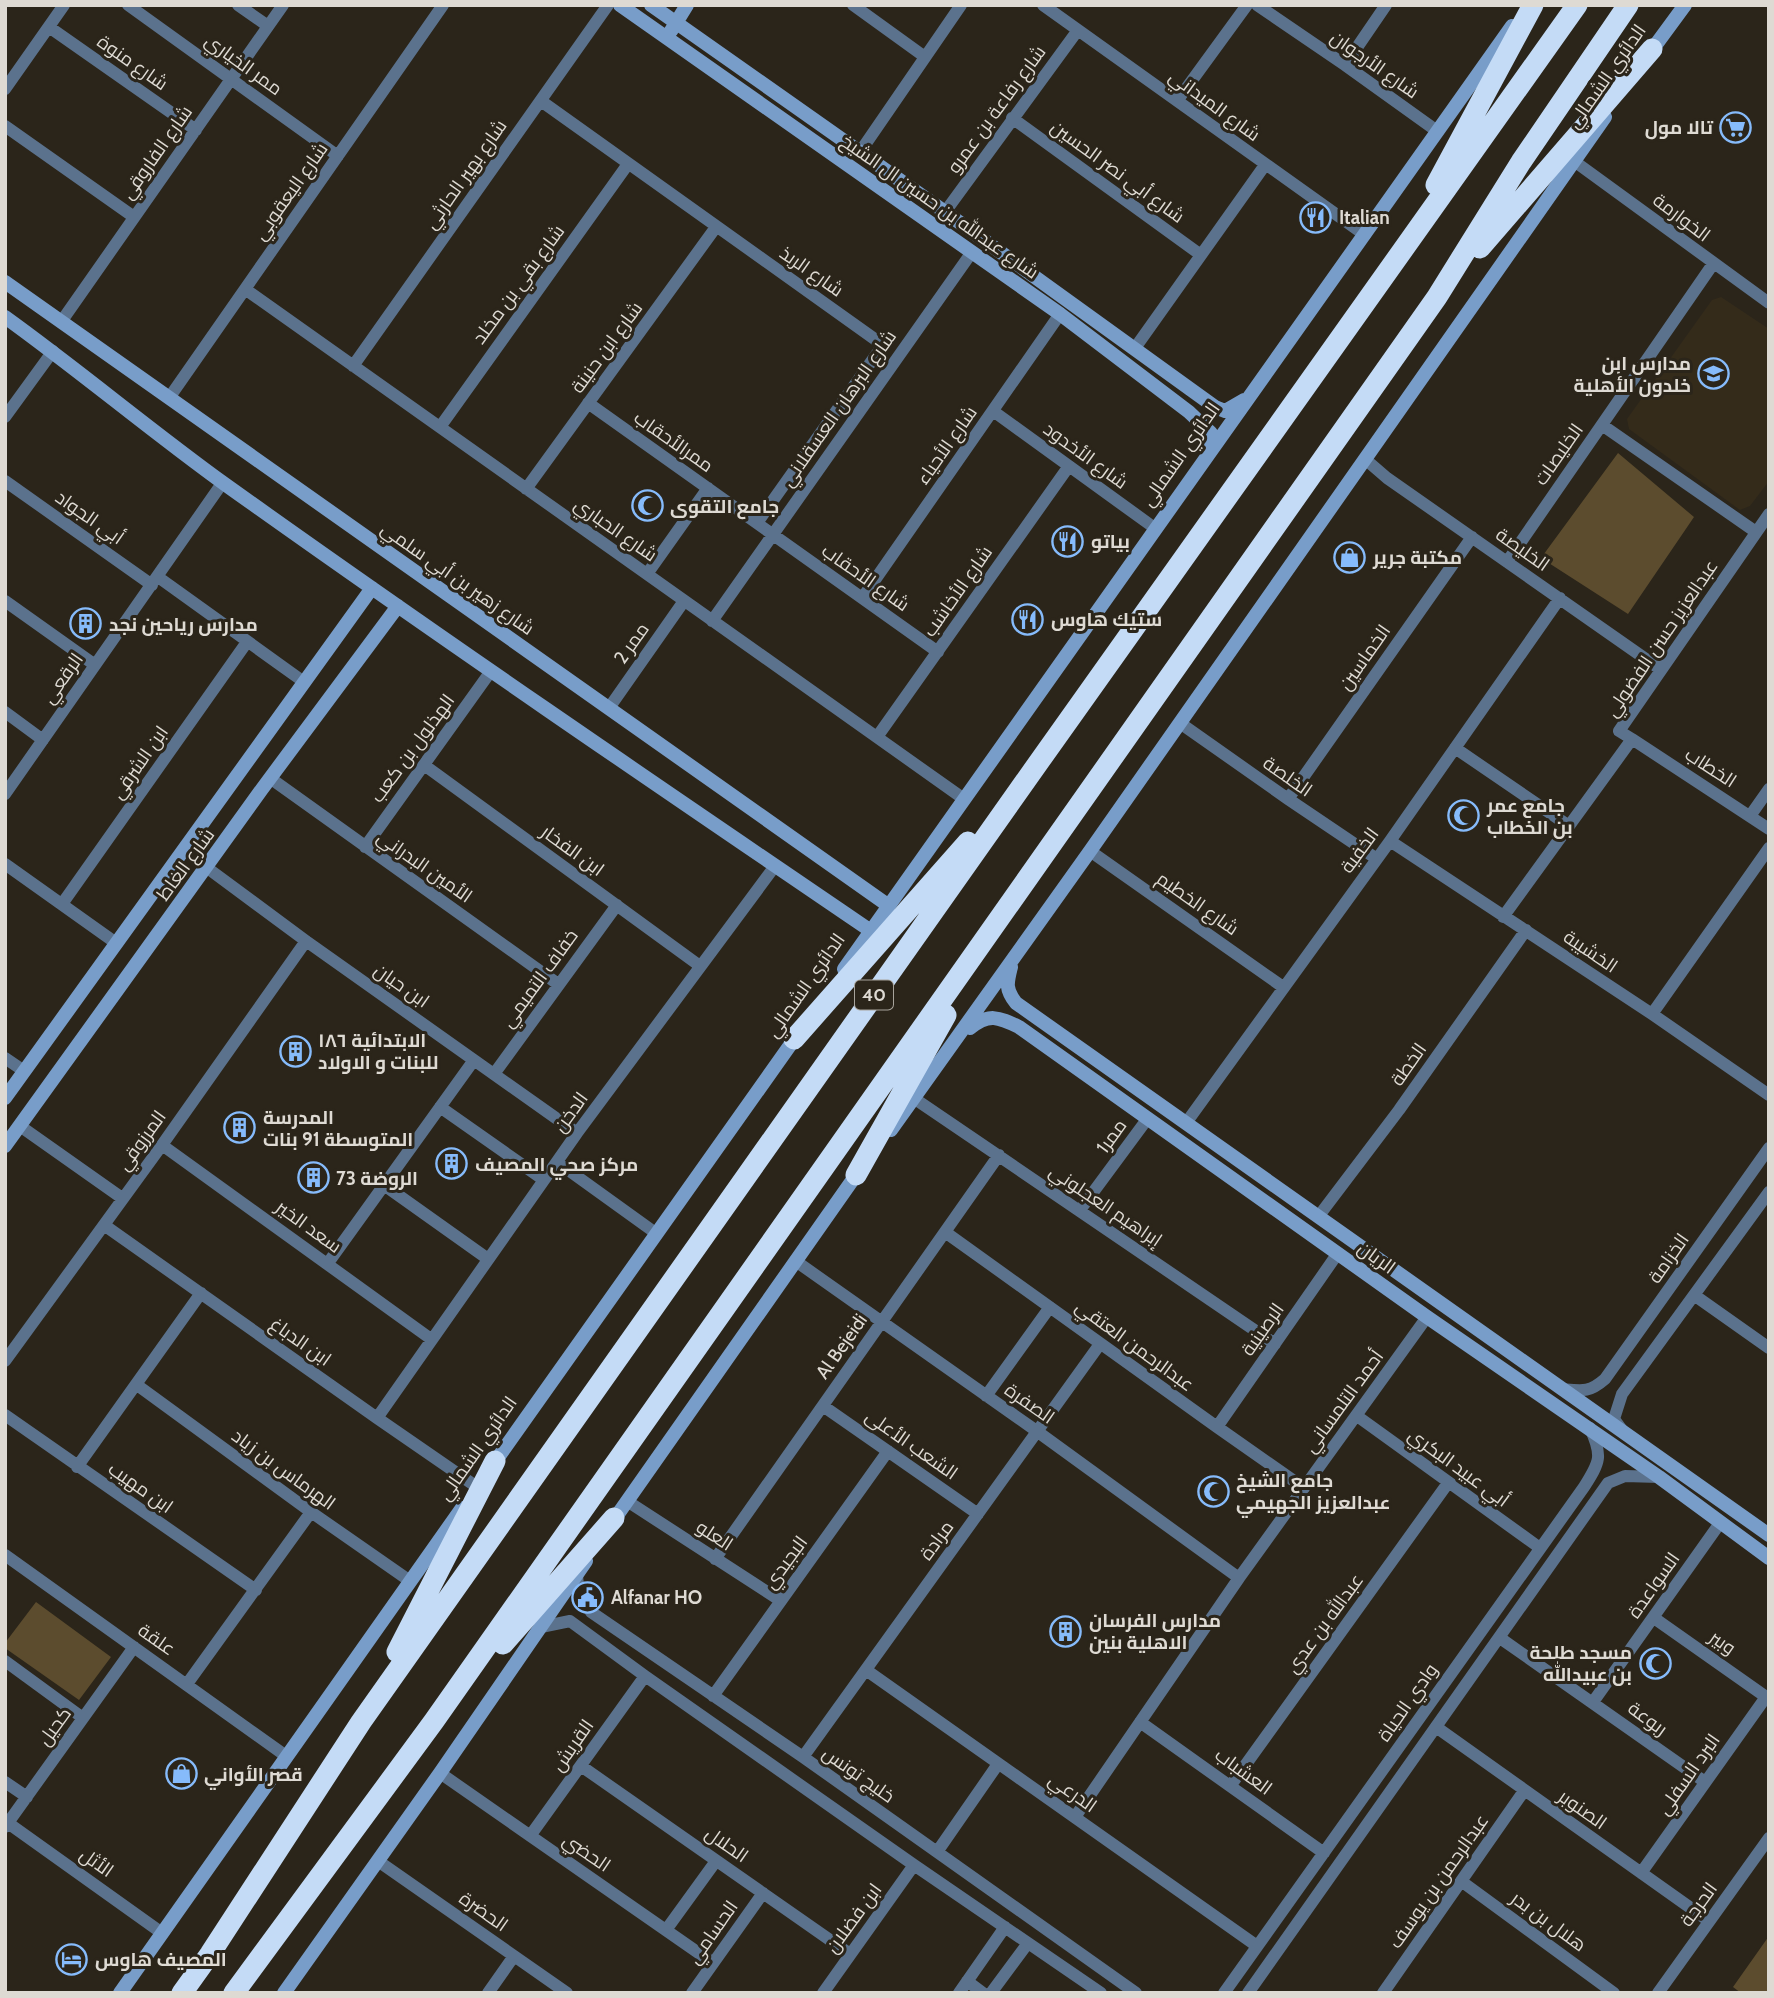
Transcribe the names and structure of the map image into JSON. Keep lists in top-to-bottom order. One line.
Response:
{"streets":{"highway":["الدائري الشمالي","40"],"street":["شارع منوة","ممر الخياري","شارع الأرجوان","شارع الميداني","شارع رفاعة بن عمرو","شارع الفاروقي","شارع أبي نصر الحسين","شارع بهير الحارثي","شارع اليعقوبي","شارع عبدالله بن حسين ال الشيخ","الخوارمة","شارع الربذ","شارع بقي بن مخلد","شارع ابن حنينة","شارع البرهان العسقلاني","ممرالأحقاب","شارع الأحياء","الخليصات","شارع الأخدود","أبي الجواد","شارع الحباري","الخليصة","شارع الأحقاب","شارع زهير بن أبي سلمي","شارع الأخاشب","عبدالعزيز حسن الفضولي","ممر 2","الخماسين","الرقعي","الهذلول بن كعب","ابن الشرقي","الخطاب","الخلصة","ابن الفخار","الخفية","شارع الغاط","الأمين البدراني","شارع الخطيم","الخشيبة","خفاف التميمي","ابن حيان","الخطة","الدخن","ممر1","المرزوقي","إبراهيم العجلوني","سعد الخير","الريان","الخزامة","الرصينية","ابن الدباغ","عبدالرحمن العتقي","Al Bejeidi","أحمد التلمساني","الصفرة","الشعب الأعلى","أبي عبيد البكري","الهرماس بن زياد","ابن مهيب","العلو","مرادة","البجيدي","السواعدة","عبدالله بن عدي","علقة","وبير","وادي الحياة","ربوعة","كحيل","القريش","العشباب","خليج تونس","البرد السفلي","الدرعي","الصنوبر","الحلال","الحضي","الأثل","عبدالرحمن بن يوسف","الحرجة","الحضرة","ابن فضلان","هلال بن بدر","الحسامي"]},"crossings":[["شارع منوة","شارع الفاروقي"],["ممر الخياري","شارع الفاروقي"],["ممر الخياري","شارع اليعقوبي"],["شارع الأرجوان","الدائري الشمالي"],["الدائري الشمالي","شارع الميداني"],["الدائري الشمالي","شارع عبدالله بن حسين ال الشيخ"],["الدائري الشمالي","الخوارمة"],["الدائري الشمالي","شارع الأخدود"],["الدائري الشمالي","شارع الحباري"],["الدائري الشمالي","الخليصة"],["الدائري الشمالي","شارع زهير بن أبي سلمي"],["الدائري الشمالي","الخلصة"],["الدائري الشمالي","شارع الخطيم"],["الدائري الشمالي","إبراهيم العجلوني"],["الدائري الشمالي","ابن الدباغ"],["الدائري الشمالي","الصفرة"],["الدائري الشمالي","الهرماس بن زياد"],["الدائري الشمالي","العلو"],["الدائري الشمالي","علقة"],["الدائري الشمالي","خليج تونس"],["الدائري الشمالي","الحضي"],["الدائري الشمالي","الأثل"],["الدائري الشمالي","الحضرة"],["شارع الميداني","شارع رفاعة بن عمرو"],["شارع رفاعة بن عمرو","شارع أبي نصر الحسين"],["شارع رفاعة بن عمرو","شارع عبدالله بن حسين ال الشيخ"],["شارع الفاروقي","شارع زهير بن أبي سلمي"],["شارع بهير الحارثي","شارع الربذ"],["شارع بهير الحارثي","شارع الحباري"],["شارع اليعقوبي","شارع الحباري"],["شارع اليعقوبي","شارع زهير بن أبي سلمي"],["شارع عبدالله بن حسين ال الشيخ","شارع البرهان العسقلاني"],["شارع عبدالله بن حسين ال الشيخ","شارع الأحياء"],["الخوارمة","الخليصات"],["شارع الربذ","شارع بقي بن مخلد"],["شارع الربذ","شارع ابن حنينة"],["شارع الربذ","ممرالأحقاب"],["شارع بقي بن مخلد","شارع الحباري"],["شارع ابن حنينة","ممرالأحقاب"],["شارع ابن حنينة","شارع الحباري"],["شارع البرهان العسقلاني","ممرالأحقاب"],["شارع البرهان العسقلاني","شارع الحباري"],["شارع البرهان العسقلاني","شارع الأحقاب"],["ممرالأحقاب","شارع الأحقاب"],["شارع الأحياء","شارع الأخدود"],["شارع الأحياء","شارع الأحقاب"],["الخليصات","الخليصة"],["شارع الأخدود","شارع الأخاشب"],["أبي الجواد","الرقعي"],["أبي الجواد","ابن الشرقي"],["أبي الجواد","شارع الغاط"],["شارع الحباري","شارع الأخاشب"],["شارع الحباري","ممر 2"],["الخليصة","عبدالعزيز حسن الفضولي"],["الخليصة","الخماسين"],["الخليصة","الخفية"],["شارع الأحقاب","شارع الأخاشب"],["شارع زهير بن أبي سلمي","ممر 2"],["عبدالعزيز حسن الفضولي","الخطاب"],["عبدالعزيز حسن الفضولي","الخشيبة"],["الخماسين","الخلصة"],["الهذلول بن كعب","ابن الفخار"],["الهذلول بن كعب","الأمين البدراني"],["الخلصة","الخفية"],["ابن الفخار","خفاف التميمي"],["ابن الفخار","الدخن"],["الخفية","شارع الخطيم"],["الخفية","الخشيبة"],["الخفية","الريان"],["شارع الغاط","الأمين البدراني"],["شارع الغاط","ابن حيان"],["الأمين البدراني","خفاف التميمي"],["الخشيبة","الخطة"],["خفاف التميمي","ابن حيان"],["ابن حيان","الدخن"],["ابن حيان","المرزوقي"],["الخطة","الريان"],["الدخن","سعد الخير"],["الدخن","ابن الدباغ"],["ممر1","إبراهيم العجلوني"],["ممر1","الريان"],["المرزوقي","سعد الخير"],["المرزوقي","ابن الدباغ"],["إبراهيم العجلوني","الرصينية"],["إبراهيم العجلوني","Al Bejeidi"],["الريان","الخزامة"],["الريان","الرصينية"],["الريان","أحمد التلمساني"],["الريان","السواعدة"],["الريان","وادي الحياة"],["الرصينية","عبدالرحمن العتقي"],["عبدالرحمن العتقي","Al Bejeidi"],["عبدالرحمن العتقي","أحمد التلمساني"],["عبدالرحمن العتقي","مرادة"],["Al Bejeidi","الصفرة"],["Al Bejeidi","الشعب الأعلى"],["Al Bejeidi","العلو"],["أحمد التلمساني","الصفرة"],["أحمد التلمساني","أبي عبيد البكري"],["أحمد التلمساني","العشباب"],["أحمد التلمساني","الدرعي"],["الصفرة","مرادة"],["الشعب الأعلى","مرادة"],["الشعب الأعلى","البجيدي"],["أبي عبيد البكري","عبدالله بن عدي"],["أبي عبيد البكري","وادي الحياة"],["العلو","البجيدي"],["مرادة","خليج تونس"],["مرادة","الدرعي"],["البجيدي","خليج تونس"],["السواعدة","وبير"],["السواعدة","ربوعة"],["عبدالله بن عدي","العشباب"],["علقة","كحيل"],["وبير","البرد السفلي"],["وادي الحياة","ربوعة"],["وادي الحياة","العشباب"],["وادي الحياة","الدرعي"],["وادي الحياة","الصنوبر"],["ربوعة","البرد السفلي"],["كحيل","الأثل"],["القريش","الحلال"],["القريش","الحضي"],["البرد السفلي","الصنوبر"],["الصنوبر","عبدالرحمن بن يوسف"],["الصنوبر","الحرجة"],["الحلال","ابن فضلان"],["الحلال","الحسامي"],["الحضي","الحسامي"],["عبدالرحمن بن يوسف","هلال بن بدر"]],"places":{"supermarket":["تالا مول"],"restaurant":["Italian","بياتو","ستيك هاوس"],"school or university":["مدارس ابن خلدون الأهلية"],"mosque":["جامع التقوى","جامع عمر بن الخطاب","جامع الشيخ عبدالعزيز الجهيمي","مسجد طلحة بن عبيدالله"],"shop":["مكتبة جرير","قصر الأواني"],"building":["مدارس رياحين نجد","الابتدائية ١٨٦ للبنات و الاولاد","المدرسة المتوسطة 91 بنات","مركز صحي المصيف","الروضة 73","مدارس الفرسان الاهلية بنين"],"public building":["Alfanar HO"],"hotel":["المصيف هاوس"]}}
